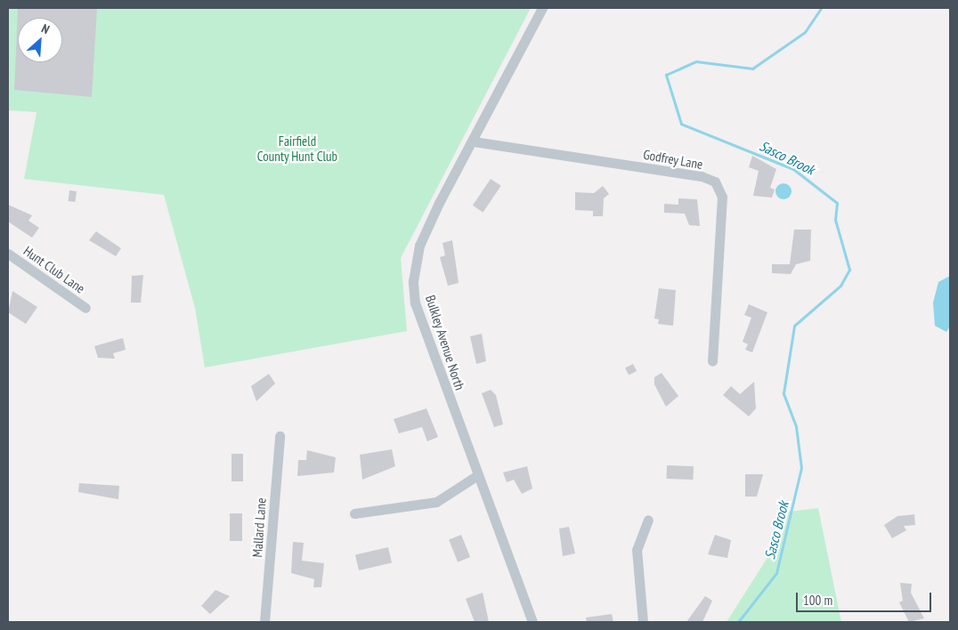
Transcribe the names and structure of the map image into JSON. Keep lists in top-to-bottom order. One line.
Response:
{"streets":{"street":["Godfrey Lane","Hunt Club Lane","Bulkley Avenue North","Mallard Lane"]},"crossings":[["Godfrey Lane","Bulkley Avenue North"]],"water":["Sasco Brook"],"parks":["Fairfield County Hunt Club"],"scale_bar":"100 m","north":"top right"}
